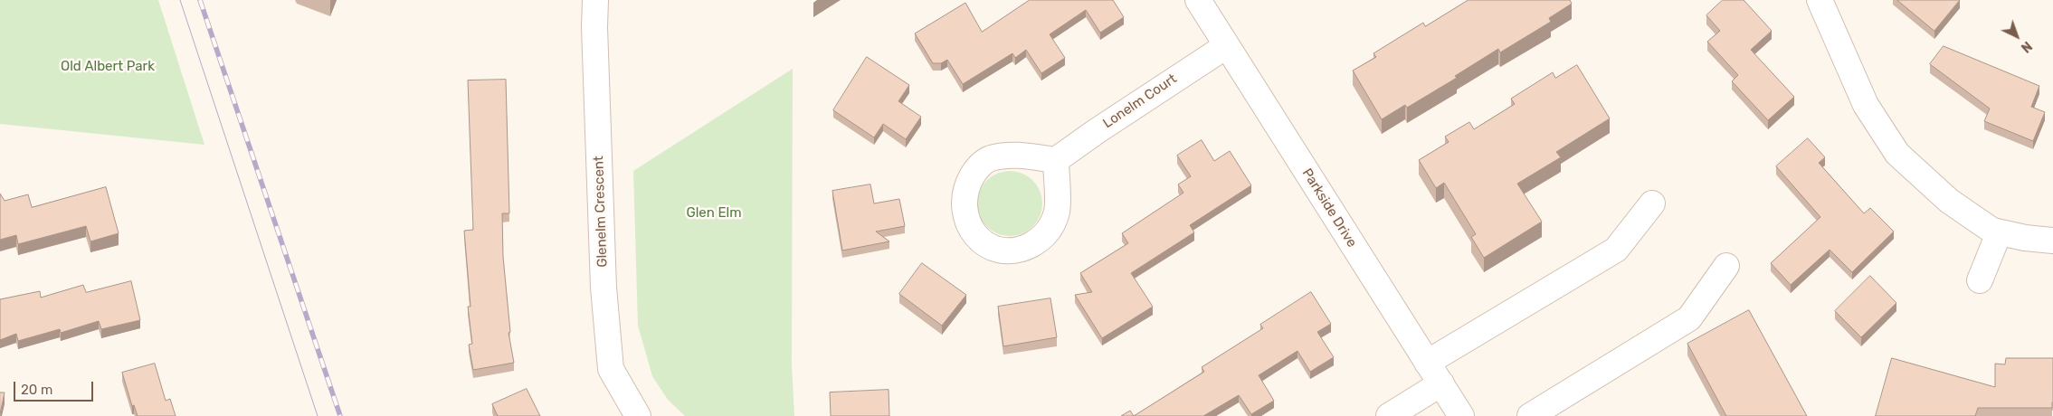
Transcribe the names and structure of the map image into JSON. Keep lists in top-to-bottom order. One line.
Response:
{"streets":{"street":["Lonelm Court","Parkside Drive","Glenelm Crescent"]},"crossings":[["Lonelm Court","Parkside Drive"]],"parks":["Old Albert Park","Glen Elm"],"scale_bar":"20 m","north":"bottom right"}
